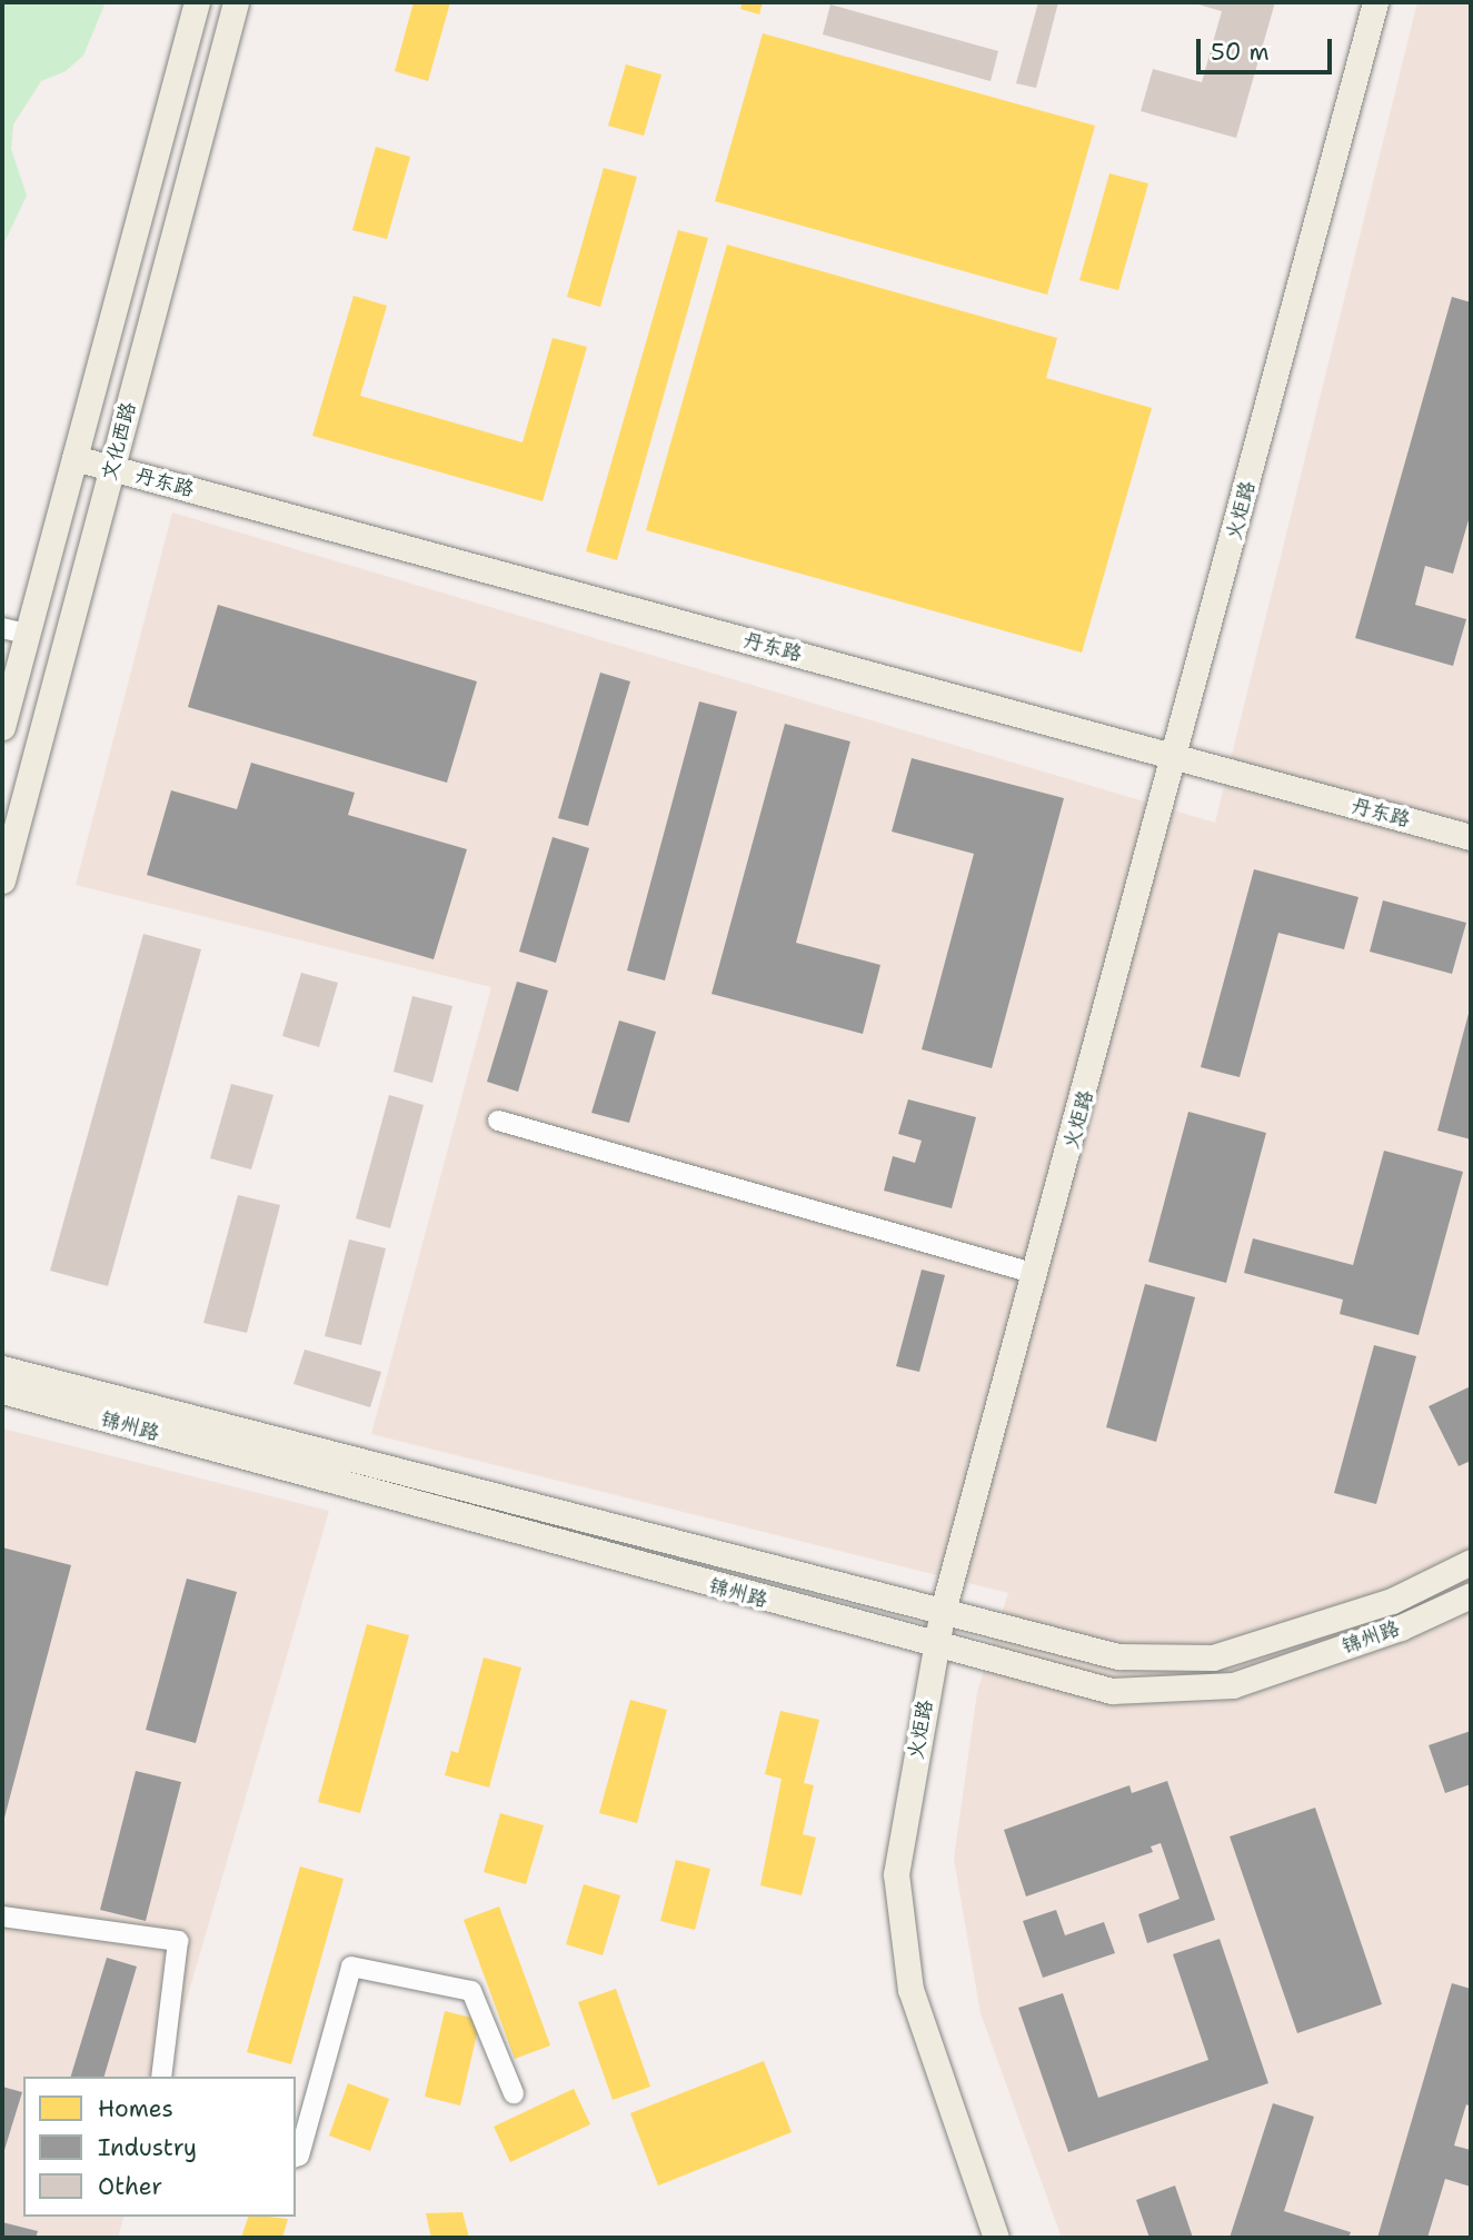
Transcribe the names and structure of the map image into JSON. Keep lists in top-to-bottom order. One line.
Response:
{"streets":{"main road":["文化西路","丹东路","火炬路","锦州路"]},"crossings":[["文化西路","丹东路"],["丹东路","火炬路"],["火炬路","锦州路"]],"legend":["Homes","Industry","Other"],"scale_bar":"50 m"}
